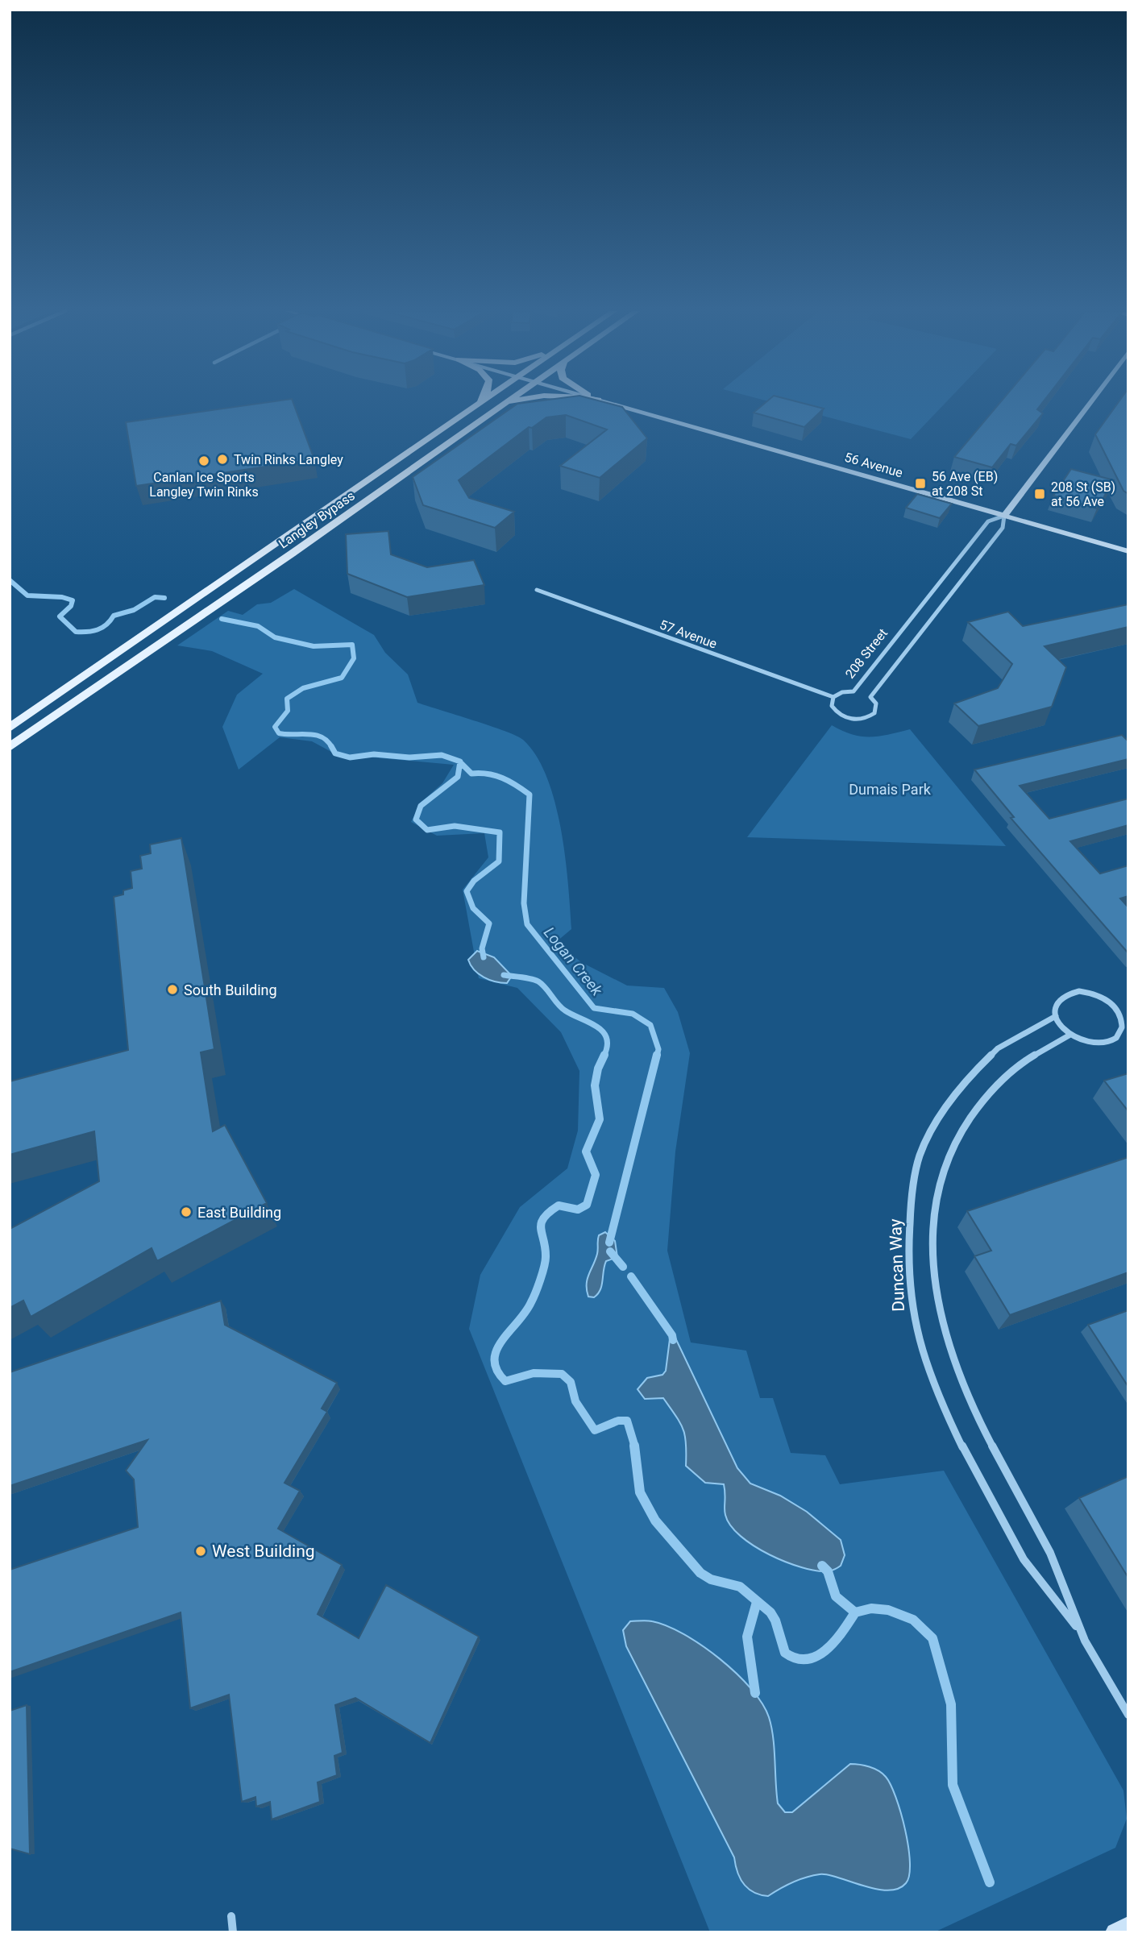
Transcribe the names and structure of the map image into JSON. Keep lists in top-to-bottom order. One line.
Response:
{"streets":{"main road":["56 Avenue","Langley Bypass","208 Street"],"street":["57 Avenue","Duncan Way"]},"crossings":[["56 Avenue","208 Street"],["57 Avenue","208 Street"]],"water":["Logan Creek"],"parks":["Dumais Park"],"places":{"other":["Twin Rinks Langley","Canlan Ice Sports Langley Twin Rinks","South Building","East Building","West Building"],"transit":["56 Ave (EB) at 208 St","208 St (SB) at 56 Ave"]}}
